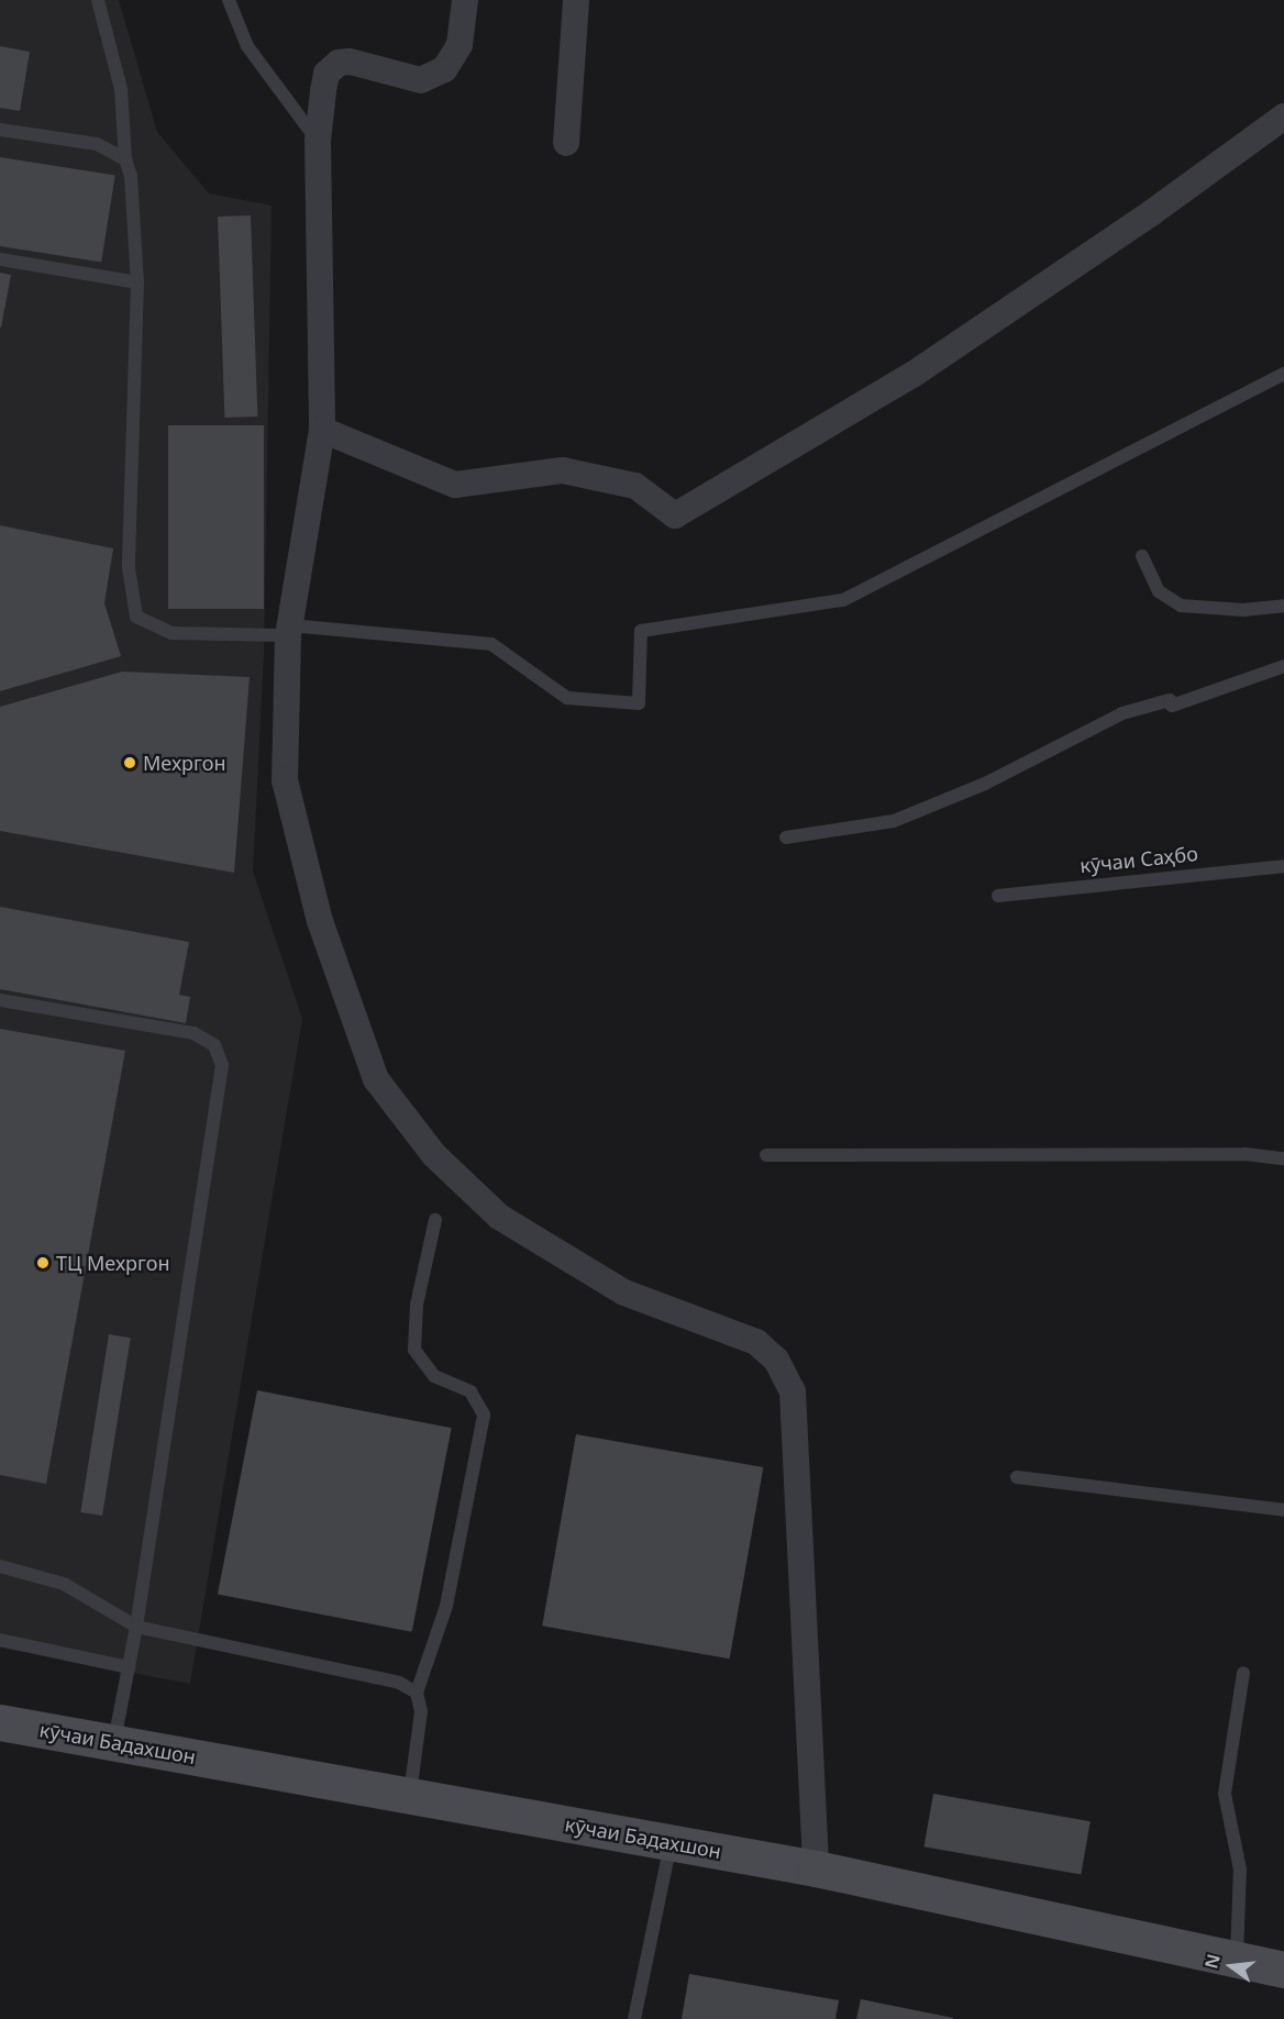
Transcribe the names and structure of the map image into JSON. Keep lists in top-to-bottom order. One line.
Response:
{"streets":{"main road":["кӯчаи Бадахшон"],"lane":["кӯчаи Саҳбо"]},"places":["Мехргон","ТЦ Мехргон"],"north":"left"}
